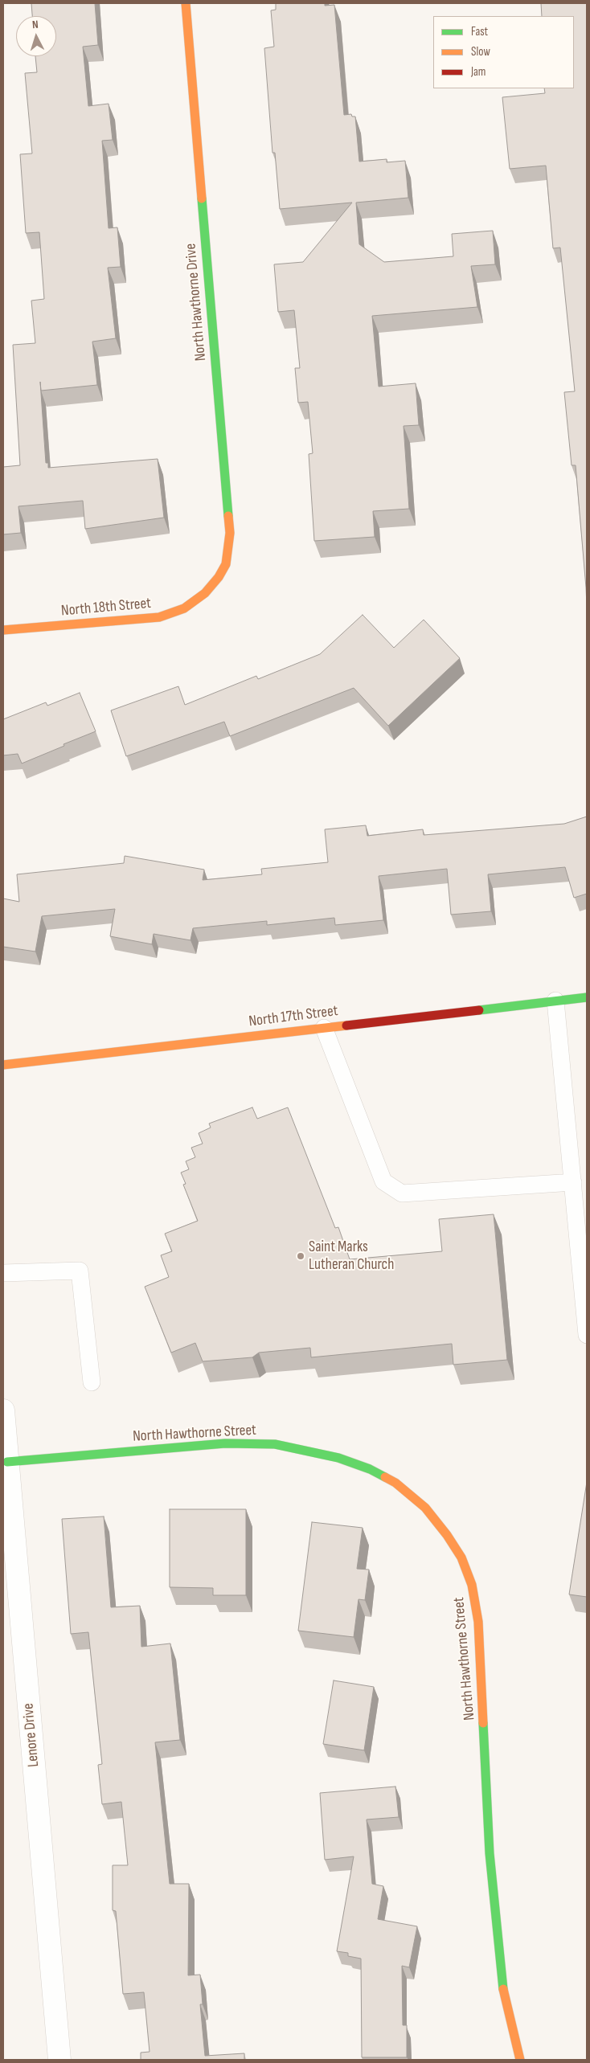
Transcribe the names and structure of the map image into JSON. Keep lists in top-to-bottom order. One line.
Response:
{"streets":{"street":["North Hawthorne Drive","North 18th Street","North 17th Street","North Hawthorne Street","Lenore Drive"]},"crossings":[["North Hawthorne Drive","North 18th Street"],["North Hawthorne Street","Lenore Drive"]],"places":["Saint Marks Lutheran Church"],"legend":["Fast","Slow","Jam"],"north":"top"}
